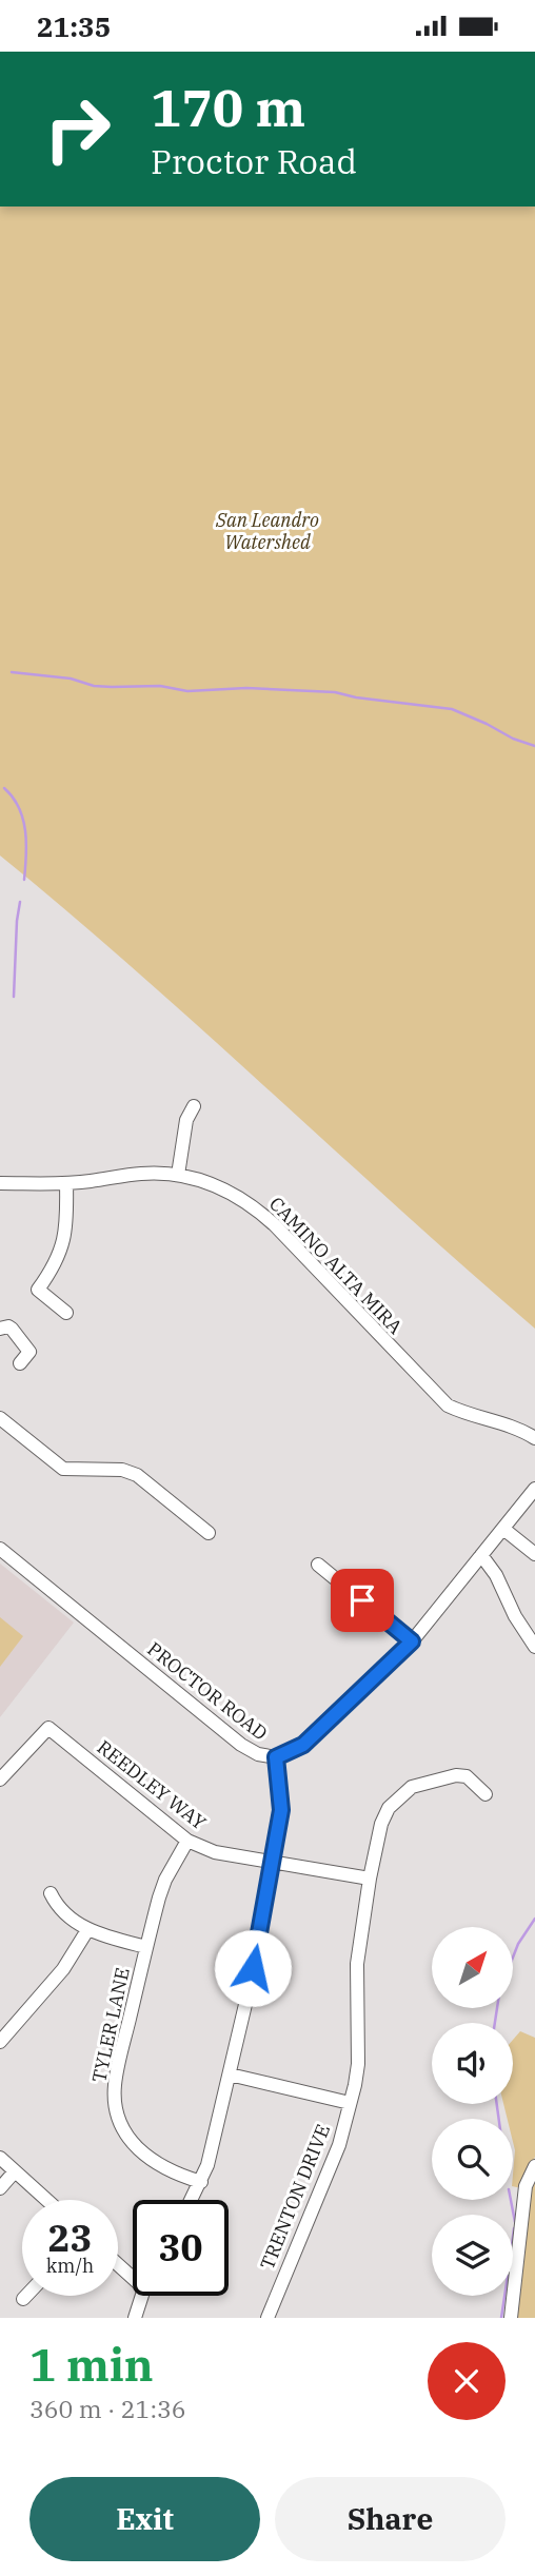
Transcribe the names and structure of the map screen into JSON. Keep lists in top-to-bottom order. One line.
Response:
{"streets":{"street":["CAMINO ALTA MIRA","PROCTOR ROAD","REEDLEY WAY","TYLER LANE","TRENTON DRIVE"]},"crossings":[["REEDLEY WAY","TYLER LANE"],["REEDLEY WAY","TRENTON DRIVE"]],"parks":["San Leandro Watershed"],"north":"top right","page":{"status":"21:35","turn":["170 m","Proctor Road"],"speed":"23 km/h","limit":"30","heading":["1 min","360 m · 21:36"],"buttons":["Exit","Share"]}}
